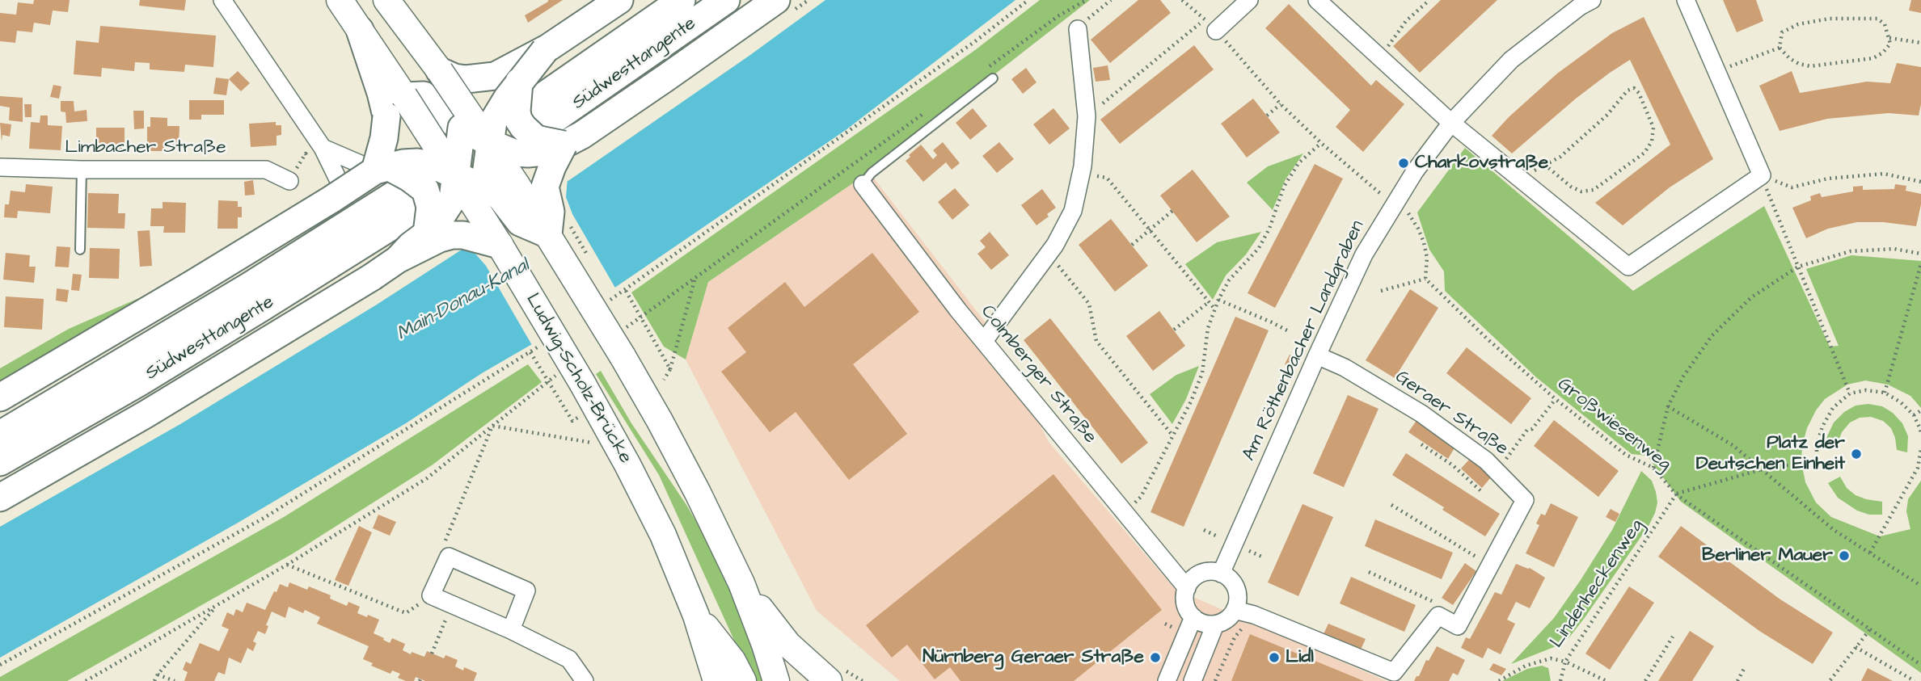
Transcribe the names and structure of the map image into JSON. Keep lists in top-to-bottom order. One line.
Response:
{"streets":{"highway":["Südwesttangente"],"main road":["Ludwig-Scholz-Brücke"],"street":["Limbacher Straße","Am Röthenbacher Landgraben","Colmberger Straße","Geraer Straße"],"path":["Großwiesenweg","Lindenheckenweg"]},"crossings":[["Am Röthenbacher Landgraben","Colmberger Straße"],["Am Röthenbacher Landgraben","Geraer Straße"],["Großwiesenweg","Lindenheckenweg"]],"water":["Main-Donau-Kanal"],"places":["Charkovstraße","Platz der Deutschen Einheit","Berliner Mauer","Nürnberg Geraer Straße","Lidl"]}
